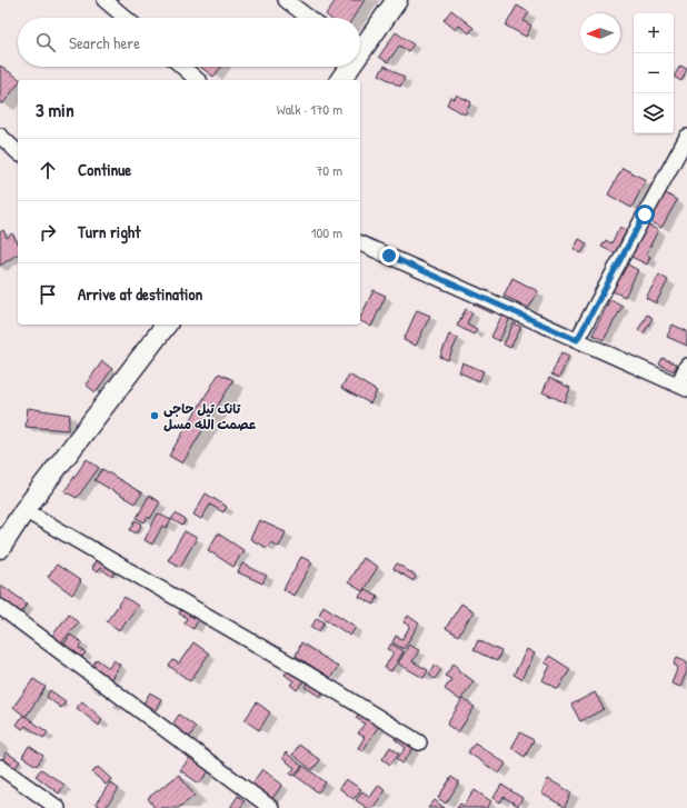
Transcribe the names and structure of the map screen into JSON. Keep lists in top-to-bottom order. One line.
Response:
{"places":["تانک تیل حاجی عصمت الله مسل"],"north":"left","page":{"map_buttons":["+","−"],"search":"Search here","heading":["3 min","Walk · 170 m"],"list":[["Continue","70 m"],["Turn right","100 m"],"Arrive at destination"]}}
